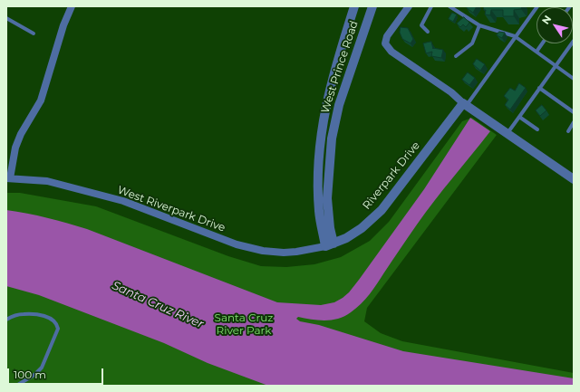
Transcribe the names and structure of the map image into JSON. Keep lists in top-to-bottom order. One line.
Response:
{"streets":{"street":["West Prince Road","Riverpark Drive","West Riverpark Drive"]},"crossings":[["West Prince Road","Riverpark Drive"],["West Prince Road","West Riverpark Drive"],["Riverpark Drive","West Riverpark Drive"]],"water":["Santa Cruz River"],"parks":["Santa Cruz River Park"],"scale_bar":"100 m","north":"top left"}
